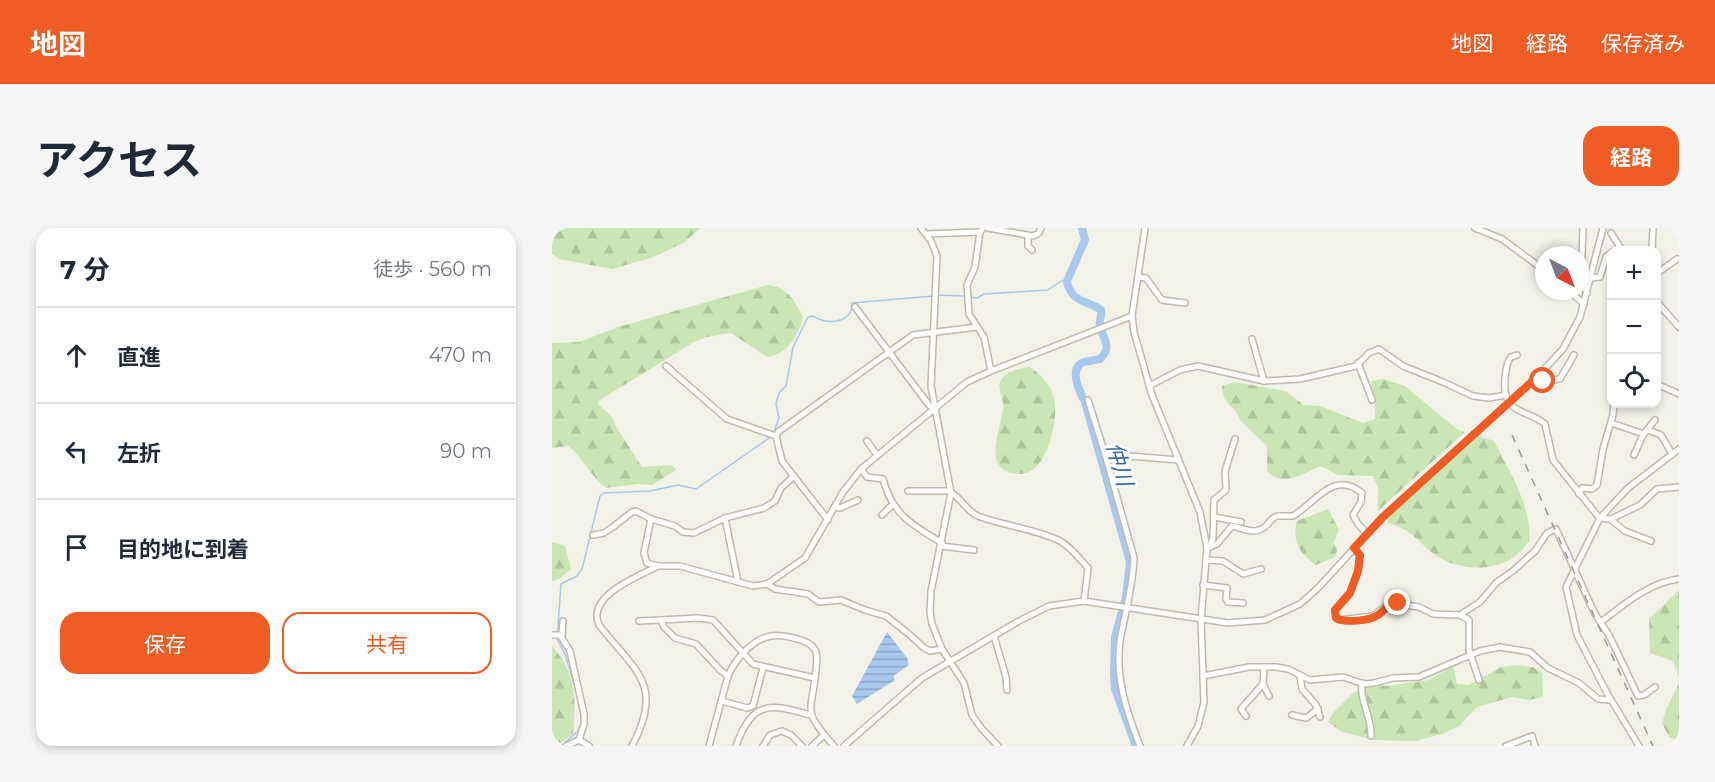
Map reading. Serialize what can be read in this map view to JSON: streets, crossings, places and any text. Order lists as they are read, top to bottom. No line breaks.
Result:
{"water":["仲川"],"north":"bottom right","page":{"header":"地図","nav":["地図","経路","保存済み"],"title":"アクセス","buttons":["経路",["保存","共有"]],"heading":["7 分","徒歩 · 560 m"],"map_buttons":["+","−"],"list":[["直進","470 m"],["左折","90 m"],"目的地に到着"]}}
